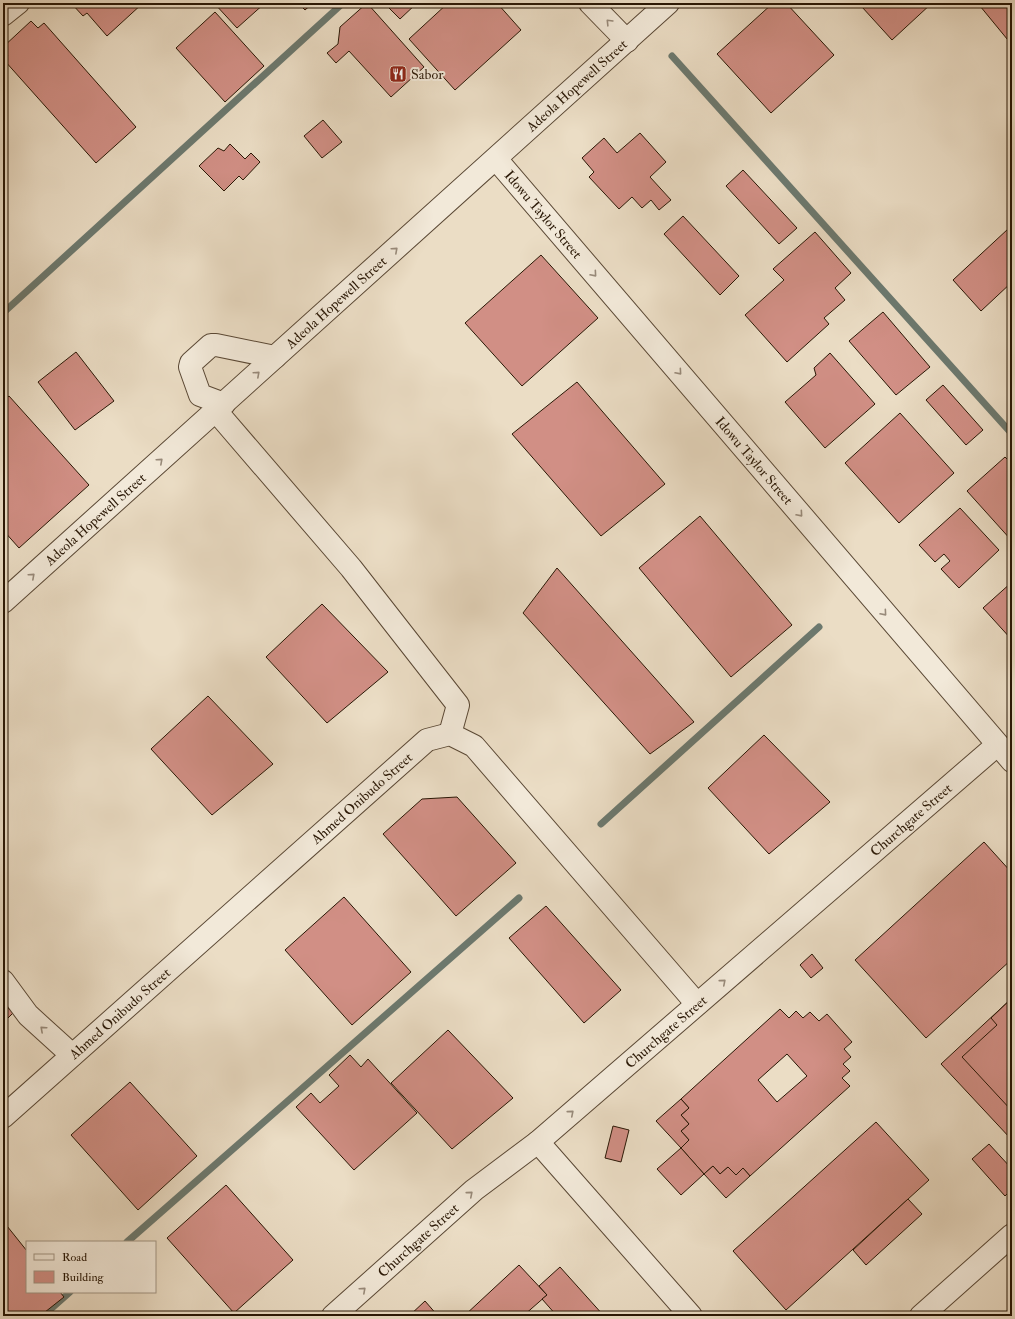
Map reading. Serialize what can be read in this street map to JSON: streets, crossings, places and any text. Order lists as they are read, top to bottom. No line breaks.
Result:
{"streets":{"street":["Adeola Hopewell Street","Idowu Taylor Street","Ahmed Onibudo Street","Churchgate Street"]},"crossings":[["Adeola Hopewell Street","Idowu Taylor Street"],["Idowu Taylor Street","Churchgate Street"]],"one_way":["Adeola Hopewell Street","Idowu Taylor Street","Churchgate Street"],"places":{"restaurant":["Sabor"]},"legend":["Road","Building"]}
